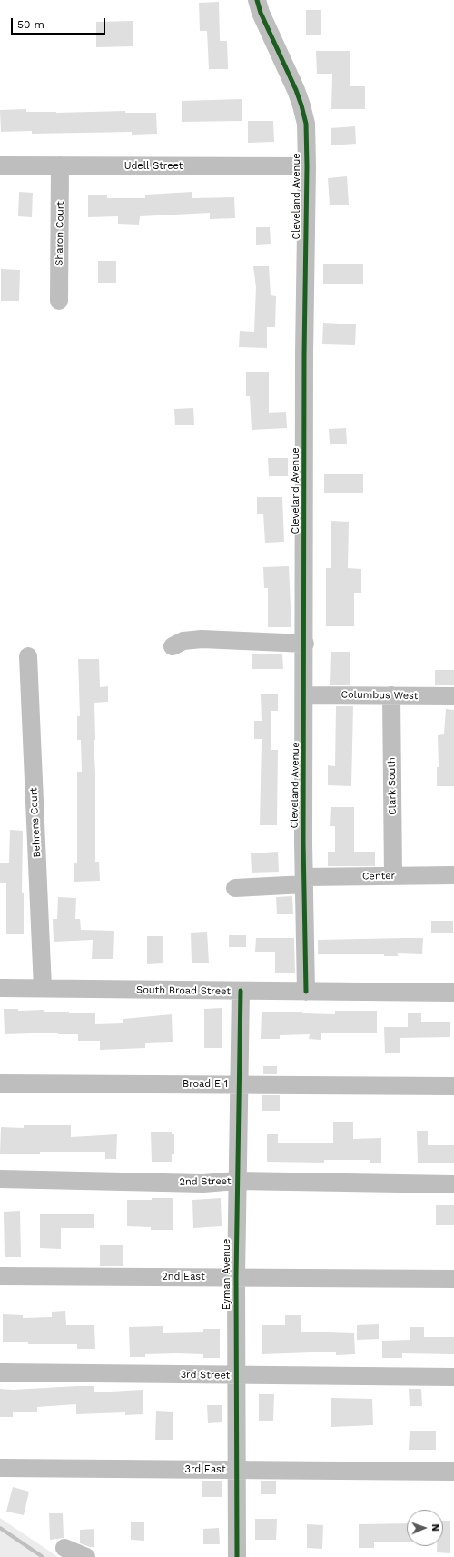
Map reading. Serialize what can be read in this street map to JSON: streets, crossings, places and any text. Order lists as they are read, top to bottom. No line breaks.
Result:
{"streets":{"street":["Udell Street","Cleveland Avenue","Sharon Court","Columbus West","Clark South","Behrens Court","Center","South Broad Street","Broad E 1","2nd Street","Eyman Avenue","2nd East","3rd Street","3rd East"]},"crossings":[["Udell Street","Cleveland Avenue"],["Udell Street","Sharon Court"],["Cleveland Avenue","Columbus West"],["Cleveland Avenue","Center"],["Cleveland Avenue","South Broad Street"],["Columbus West","Clark South"],["Clark South","Center"],["Behrens Court","South Broad Street"],["South Broad Street","Eyman Avenue"],["Broad E 1","Eyman Avenue"],["2nd Street","Eyman Avenue"],["Eyman Avenue","2nd East"],["Eyman Avenue","3rd Street"],["Eyman Avenue","3rd East"]],"scale_bar":"50 m","north":"right"}
